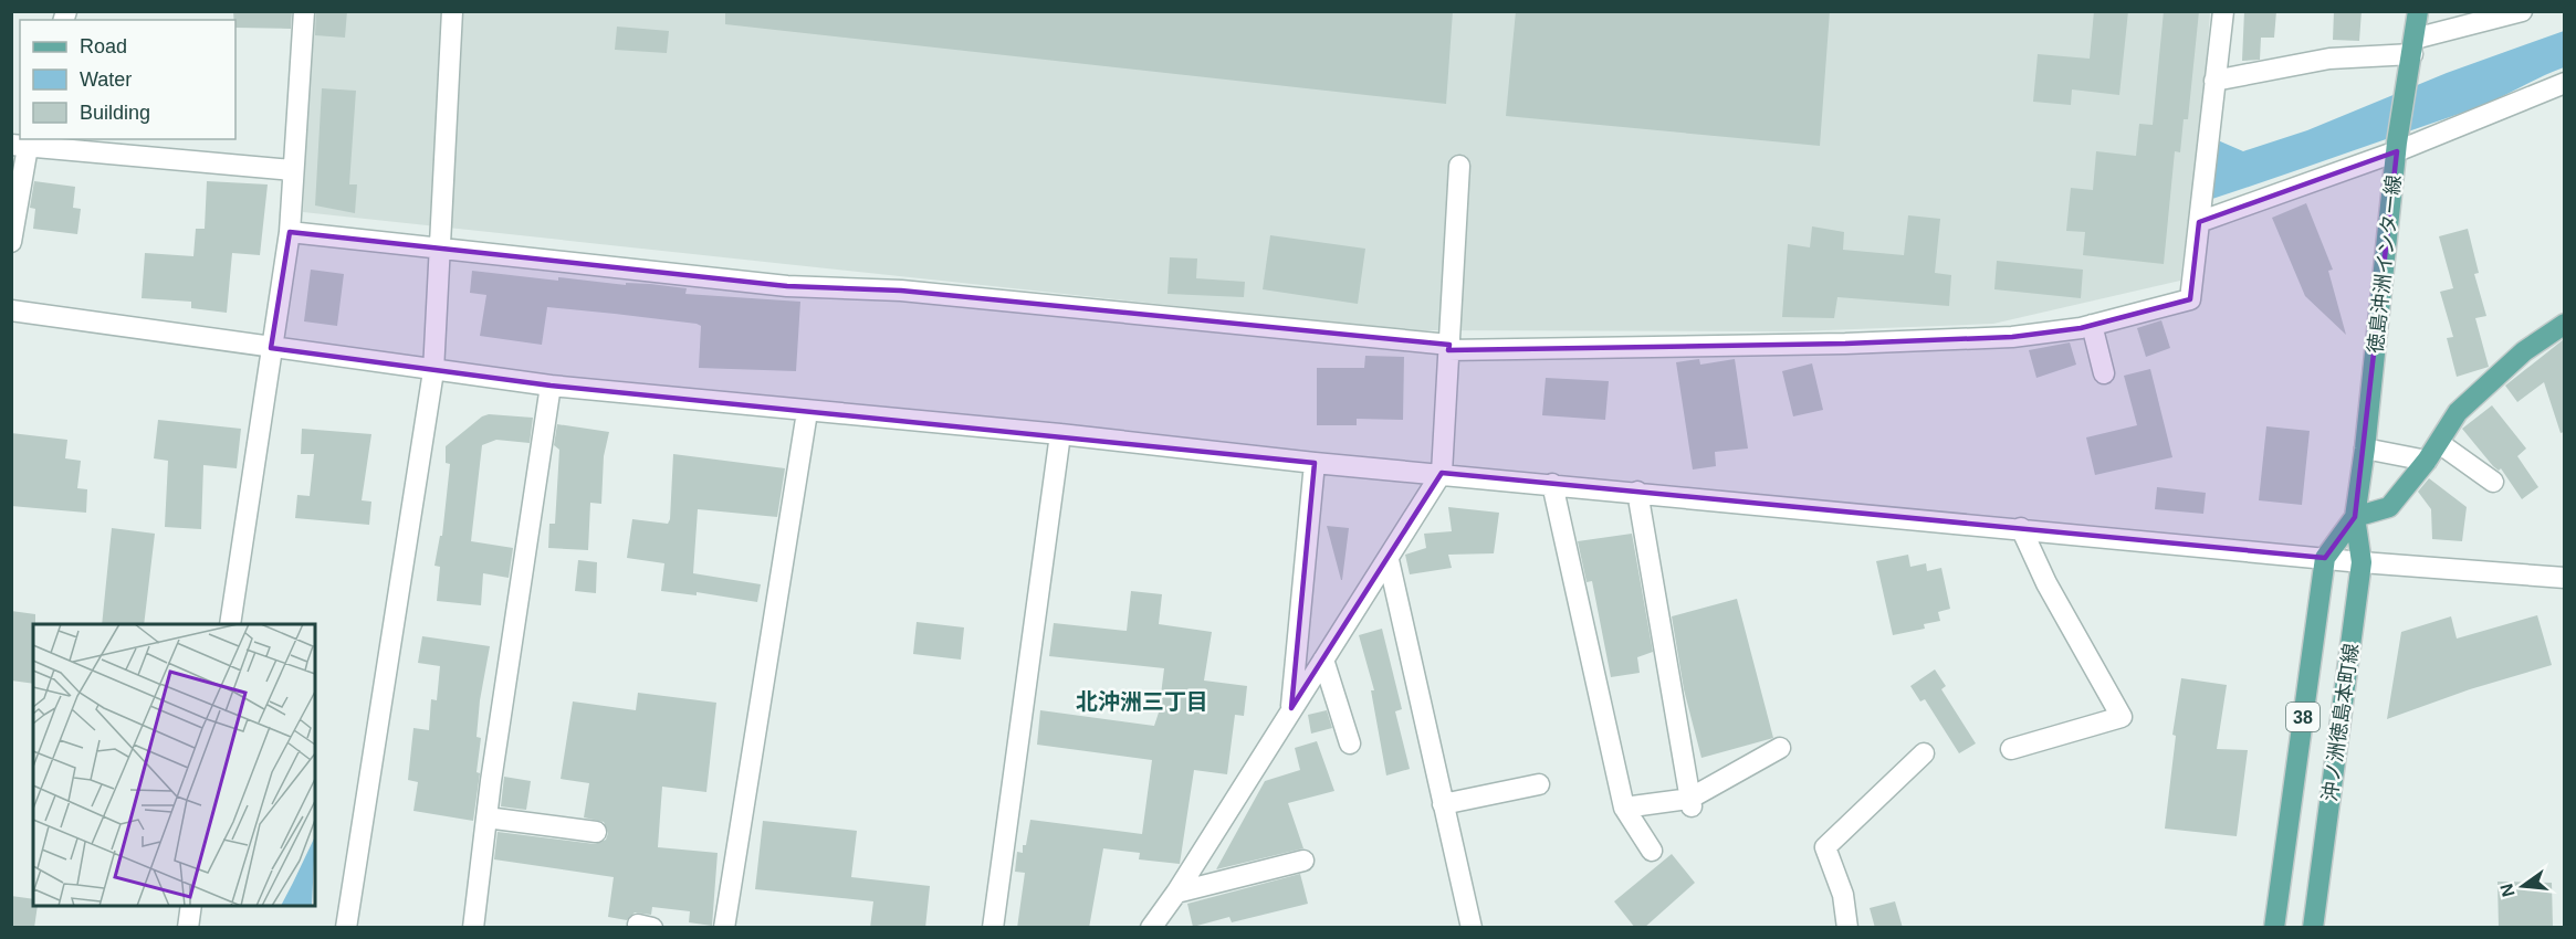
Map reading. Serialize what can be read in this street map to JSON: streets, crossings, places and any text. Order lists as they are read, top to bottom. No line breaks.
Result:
{"streets":{"main road":["徳島沖洲インター線","38","沖ノ洲徳島本町線"]},"crossings":[["徳島沖洲インター線","沖ノ洲徳島本町線"]],"districts":["北沖洲三丁目"],"legend":["Road","Water","Building"],"north":"left"}
